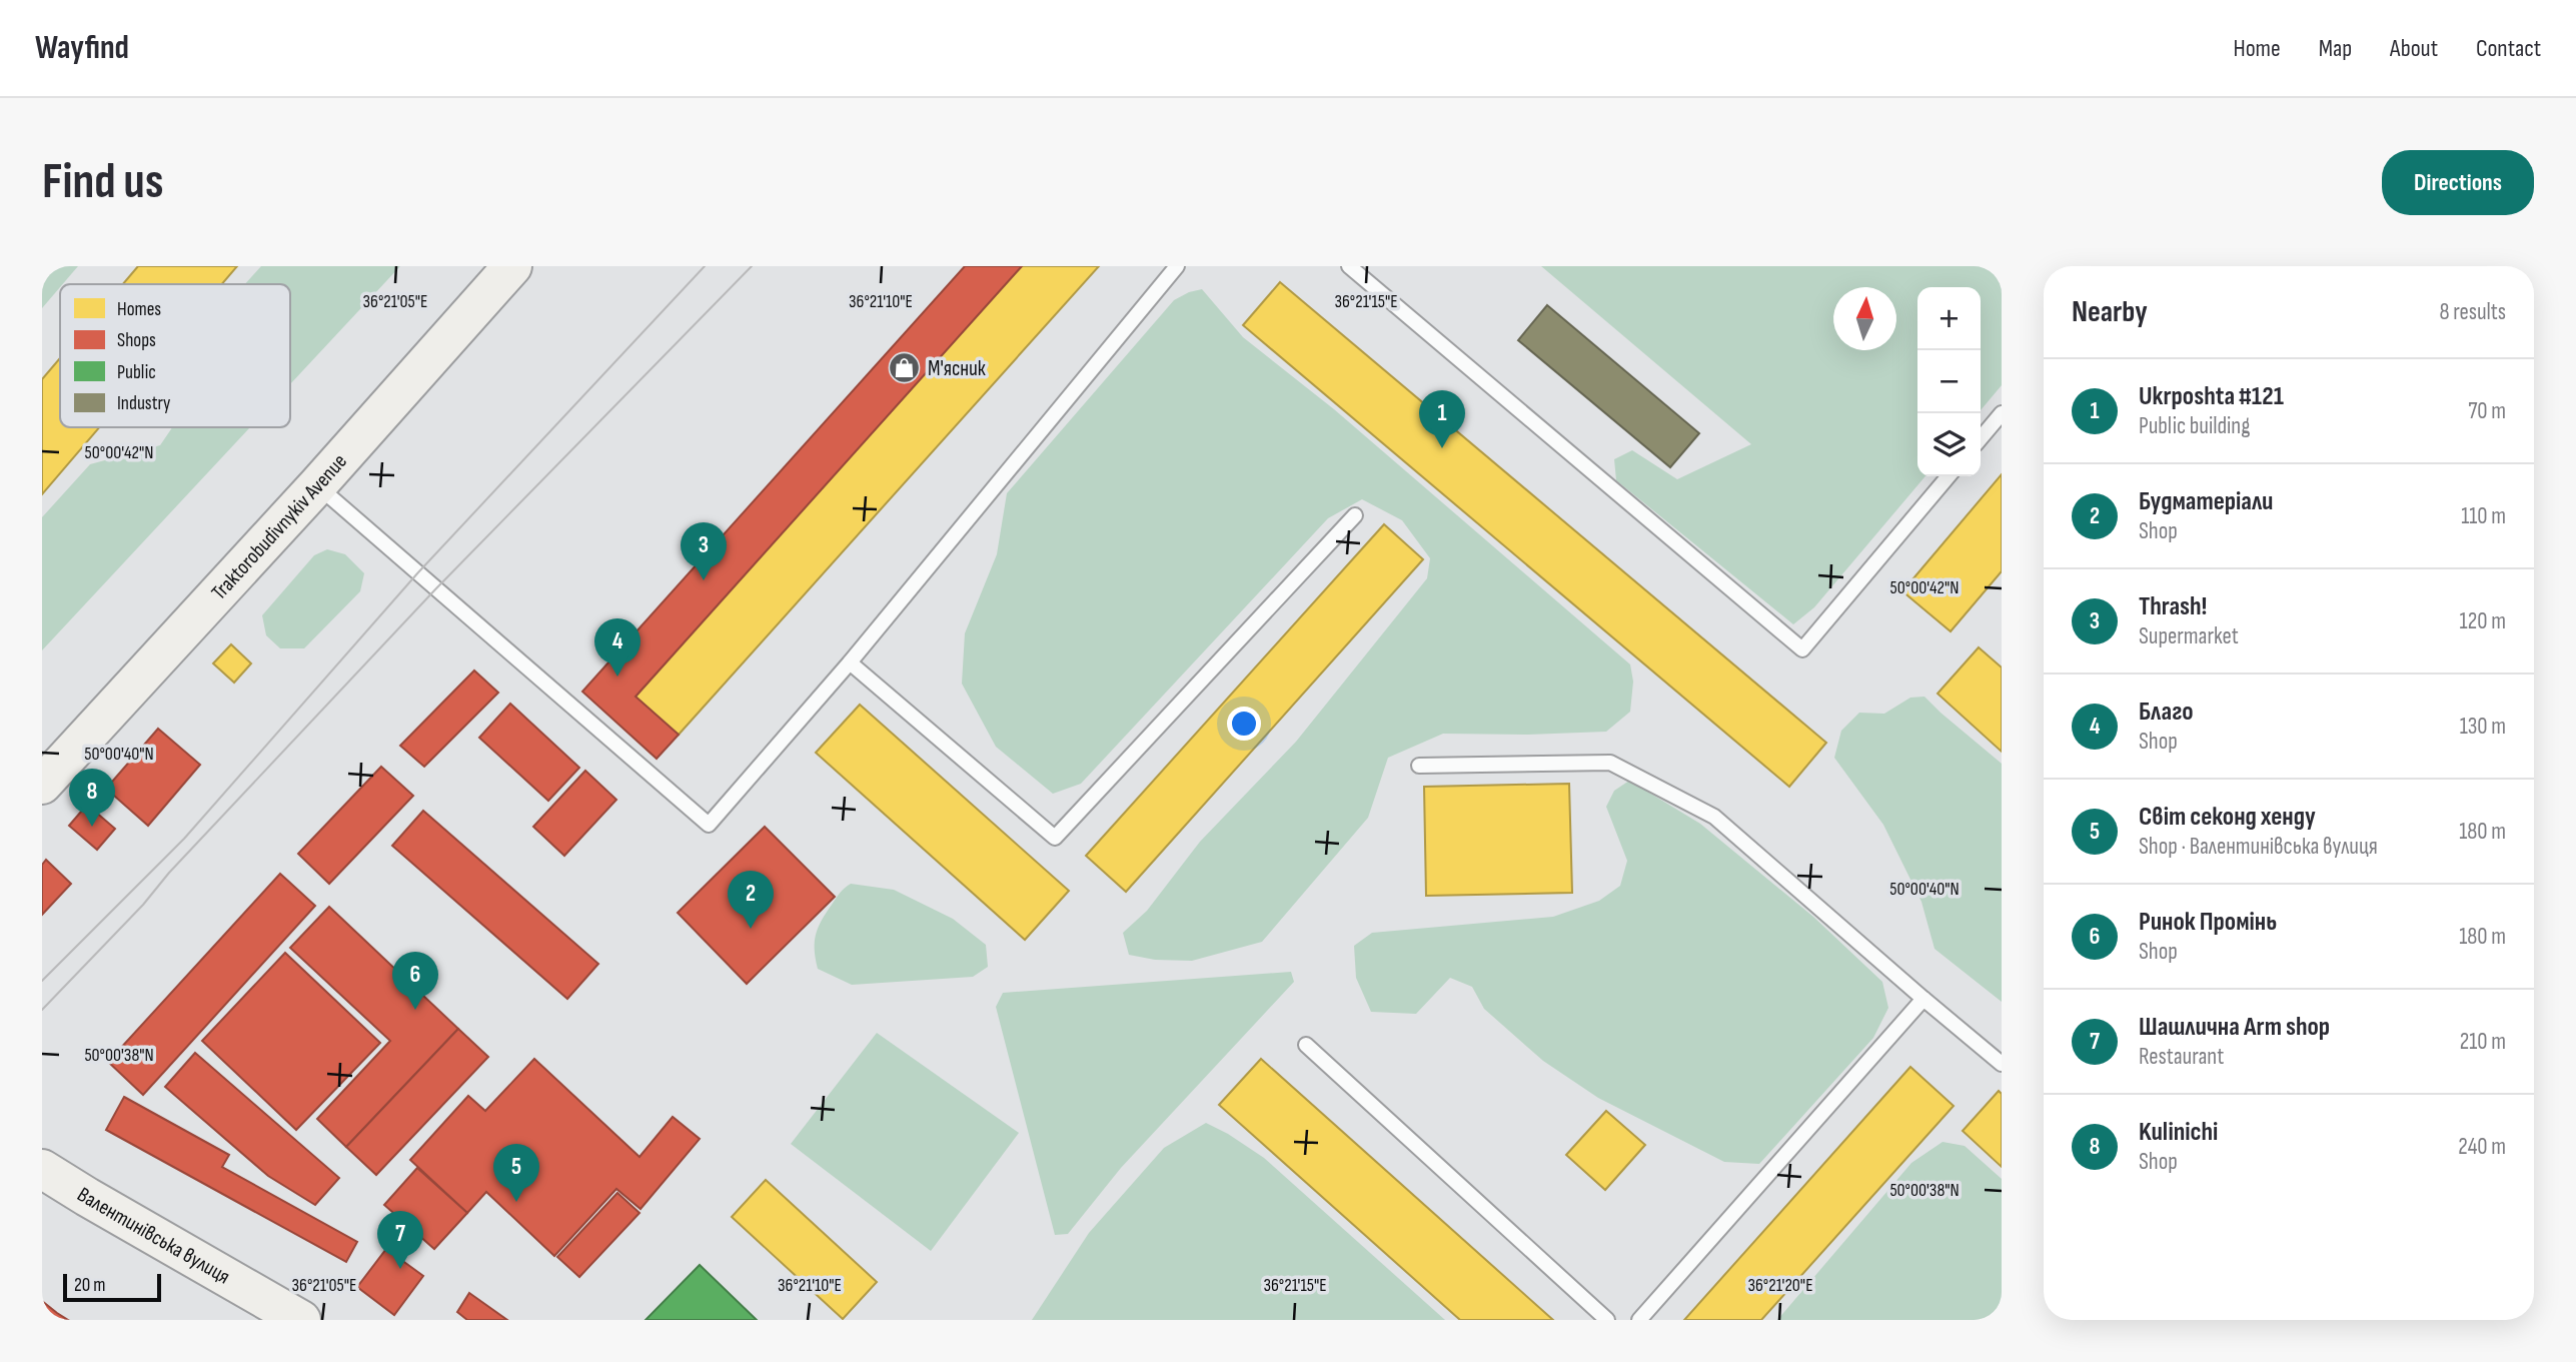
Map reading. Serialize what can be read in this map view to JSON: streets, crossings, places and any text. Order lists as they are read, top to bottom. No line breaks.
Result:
{"streets":{"main road":["Traktorobudivnykiv Avenue","Валентинівська вулиця"]},"places":{"shop":["М'ясник"]},"legend":["Homes","Shops","Public","Industry"],"scale_bar":"20 m","north":"top","page":{"header":"Wayfind","nav":["Home","Map","About","Contact"],"buttons":"Directions","title":"Find us","heading":["Nearby","8 results"],"map_buttons":["+","−"],"list":[{"mark":"1","name":"Ukrposhta #121","note":"Public building","value":"70 m"},{"mark":"2","name":"Будматеріали","note":"Shop","value":"110 m"},{"mark":"3","name":"Thrash!","note":"Supermarket","value":"120 m"},{"mark":"4","name":"Благо","note":"Shop","value":"130 m"},{"mark":"5","name":"Світ секонд хенду","note":"Shop · Валентинівська вулиця","value":"180 m"},{"mark":"6","name":"Ринок Промінь","note":"Shop","value":"180 m"},{"mark":"7","name":"Шашлична Arm shop","note":"Restaurant","value":"210 m"},{"mark":"8","name":"Kulinichi","note":"Shop","value":"240 m"}],"pins":["1","3","4","8","2","6","5","7"],"scale":"20 m"},"coordinates":["36°21'05\"E","36°21'10\"E","36°21'15\"E","50°00'42\"N","50°00'40\"N","50°00'38\"N","36°21'20\"E"]}
